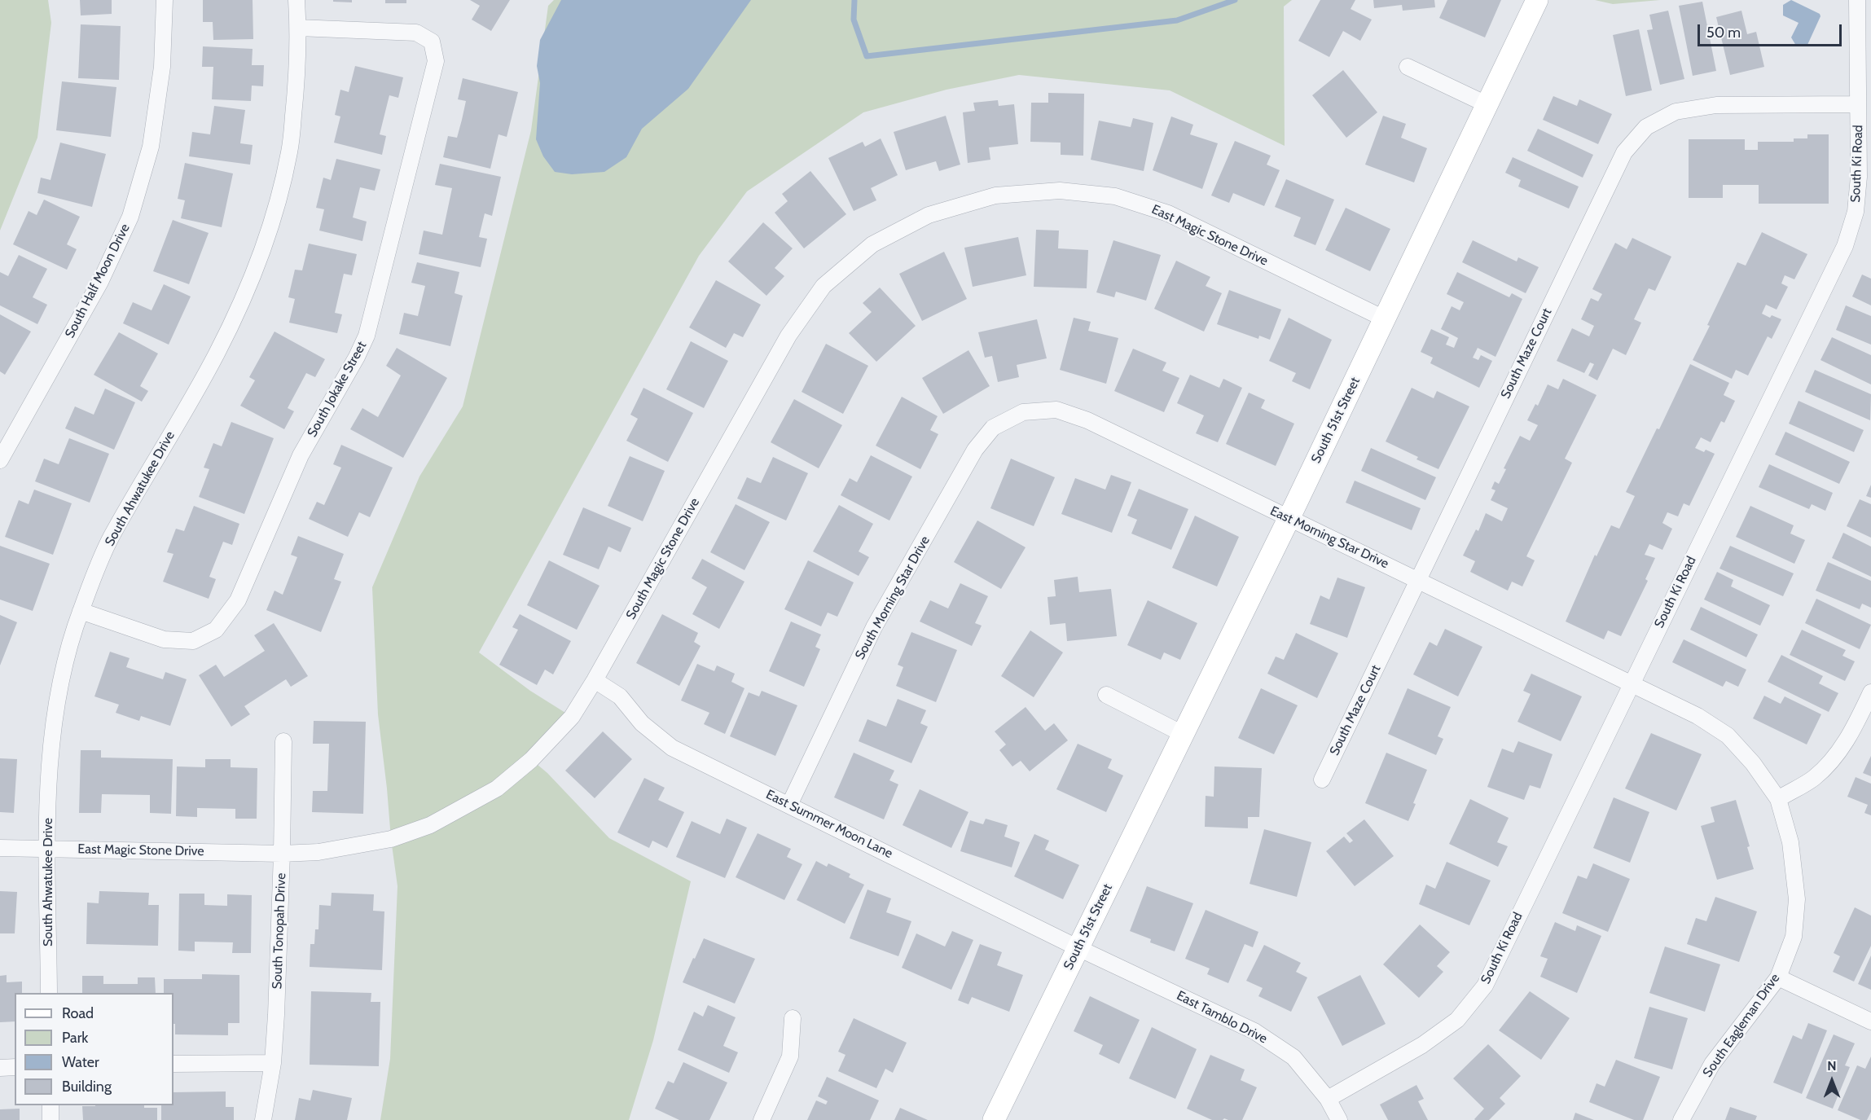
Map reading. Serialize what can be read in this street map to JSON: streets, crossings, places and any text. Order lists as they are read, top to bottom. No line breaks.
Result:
{"streets":{"street":["South Ki Road","East Magic Stone Drive","South Half Moon Drive","South Maze Court","South Jokake Street","South 51st Street","South Ahwatukee Drive","East Morning Star Drive","South Magic Stone Drive","South Morning Star Drive","East Summer Moon Lane","South Tonopah Drive","East Tamblo Drive","South Eagleman Drive"]},"crossings":[["South Ki Road","South Maze Court"],["South Ki Road","East Morning Star Drive"],["South Ki Road","East Tamblo Drive"],["South Ki Road","South Eagleman Drive"],["East Magic Stone Drive","South 51st Street"],["East Magic Stone Drive","South Ahwatukee Drive"],["East Magic Stone Drive","South Magic Stone Drive"],["East Magic Stone Drive","South Tonopah Drive"],["South Maze Court","East Morning Star Drive"],["South Jokake Street","South Ahwatukee Drive"],["South 51st Street","East Morning Star Drive"],["South 51st Street","East Summer Moon Lane"],["South 51st Street","East Tamblo Drive"],["East Morning Star Drive","South Morning Star Drive"],["East Morning Star Drive","South Eagleman Drive"],["South Magic Stone Drive","East Summer Moon Lane"],["South Magic Stone Drive","South Tonopah Drive"],["South Morning Star Drive","East Summer Moon Lane"],["East Summer Moon Lane","East Tamblo Drive"]],"legend":["Road","Park","Water","Building"],"scale_bar":"50 m","north":"top"}
